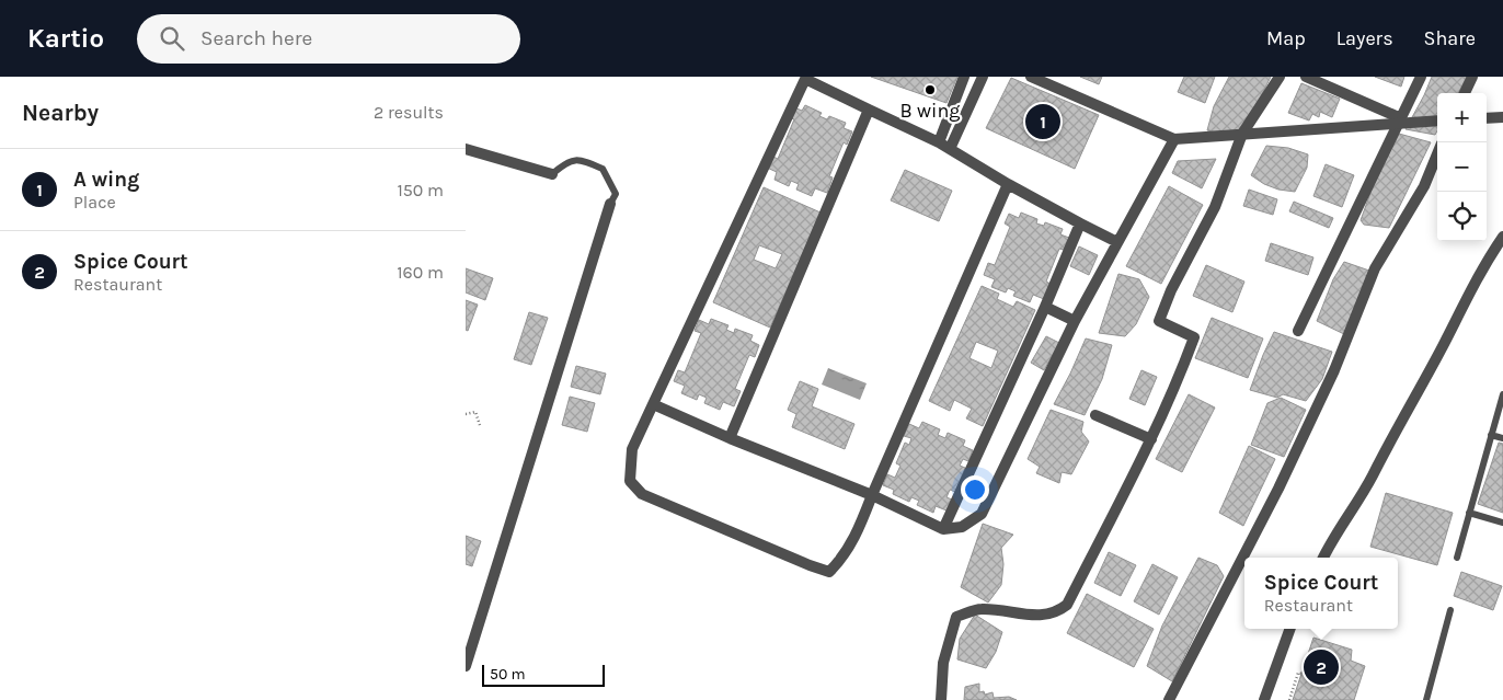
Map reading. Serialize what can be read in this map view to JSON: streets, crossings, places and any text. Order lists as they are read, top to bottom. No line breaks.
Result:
{"places":["B wing"],"scale_bar":"50 m","page":{"header":"Kartio","search":"Search here","nav":["Map","Layers","Share"],"heading":["Nearby","2 results"],"map_buttons":["+","−"],"pins":["1","2"],"list":[{"mark":"1","name":"A wing","note":"Place","value":"150 m"},{"mark":"2","name":"Spice Court","note":"Restaurant","value":"160 m"}],"popup":["Spice Court","Restaurant"],"scale":"50 m"}}
